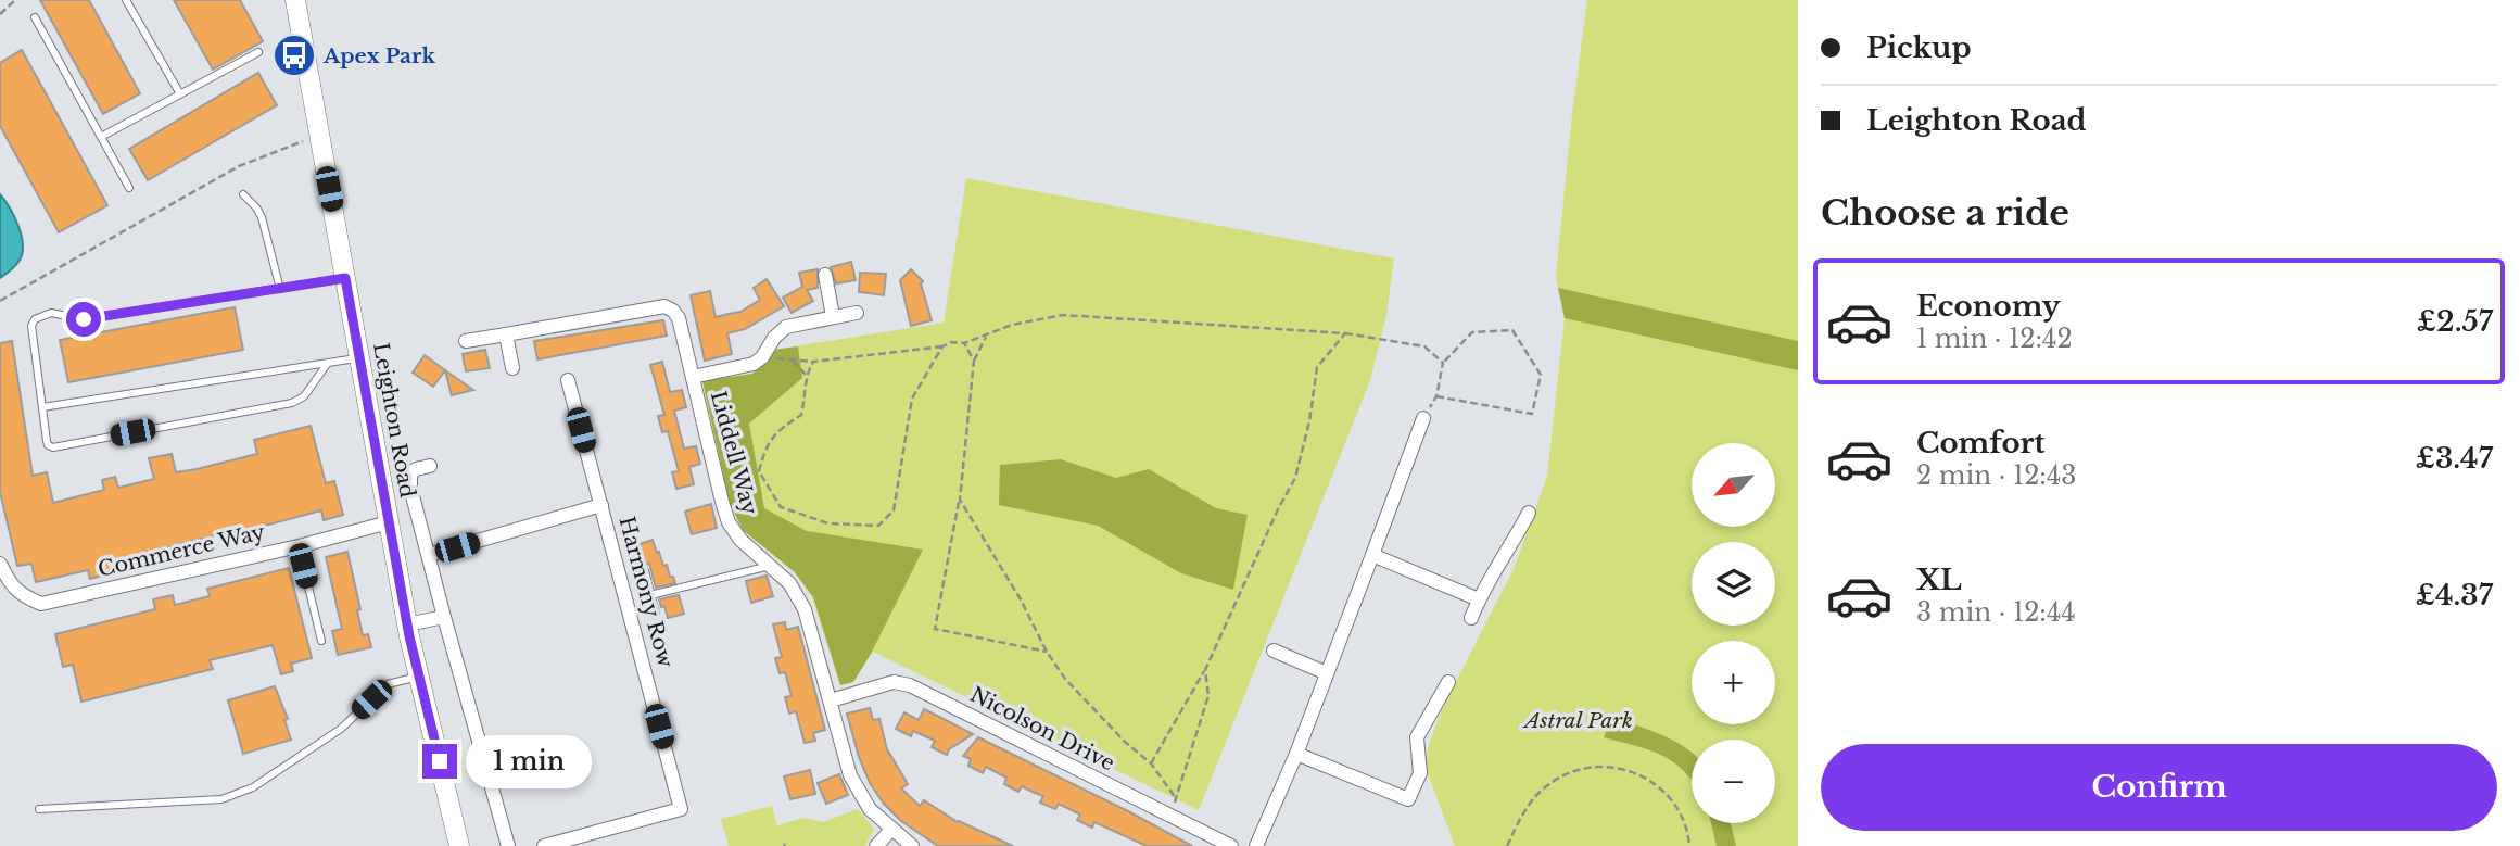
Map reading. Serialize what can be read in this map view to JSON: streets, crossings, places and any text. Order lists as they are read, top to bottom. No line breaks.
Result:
{"streets":{"street":["Leighton Road","Liddell Way","Commerce Way","Harmony Row","Nicolson Drive"]},"crossings":[["Leighton Road","Commerce Way"],["Liddell Way","Nicolson Drive"]],"parks":["Astral Park"],"places":{"bus stop":["Apex Park"]},"north":"bottom left","page":{"banner":["Pickup","Leighton Road"],"heading":"Choose a ride","list":[{"name":"Economy","note":"1 min · 12:42","value":"£2.57"},{"name":"Comfort","note":"2 min · 12:43","value":"£3.47"},{"name":"XL","note":"3 min · 12:44","value":"£4.37"}],"map_buttons":["+","−"],"buttons":"Confirm","bubble":"1 min"}}
